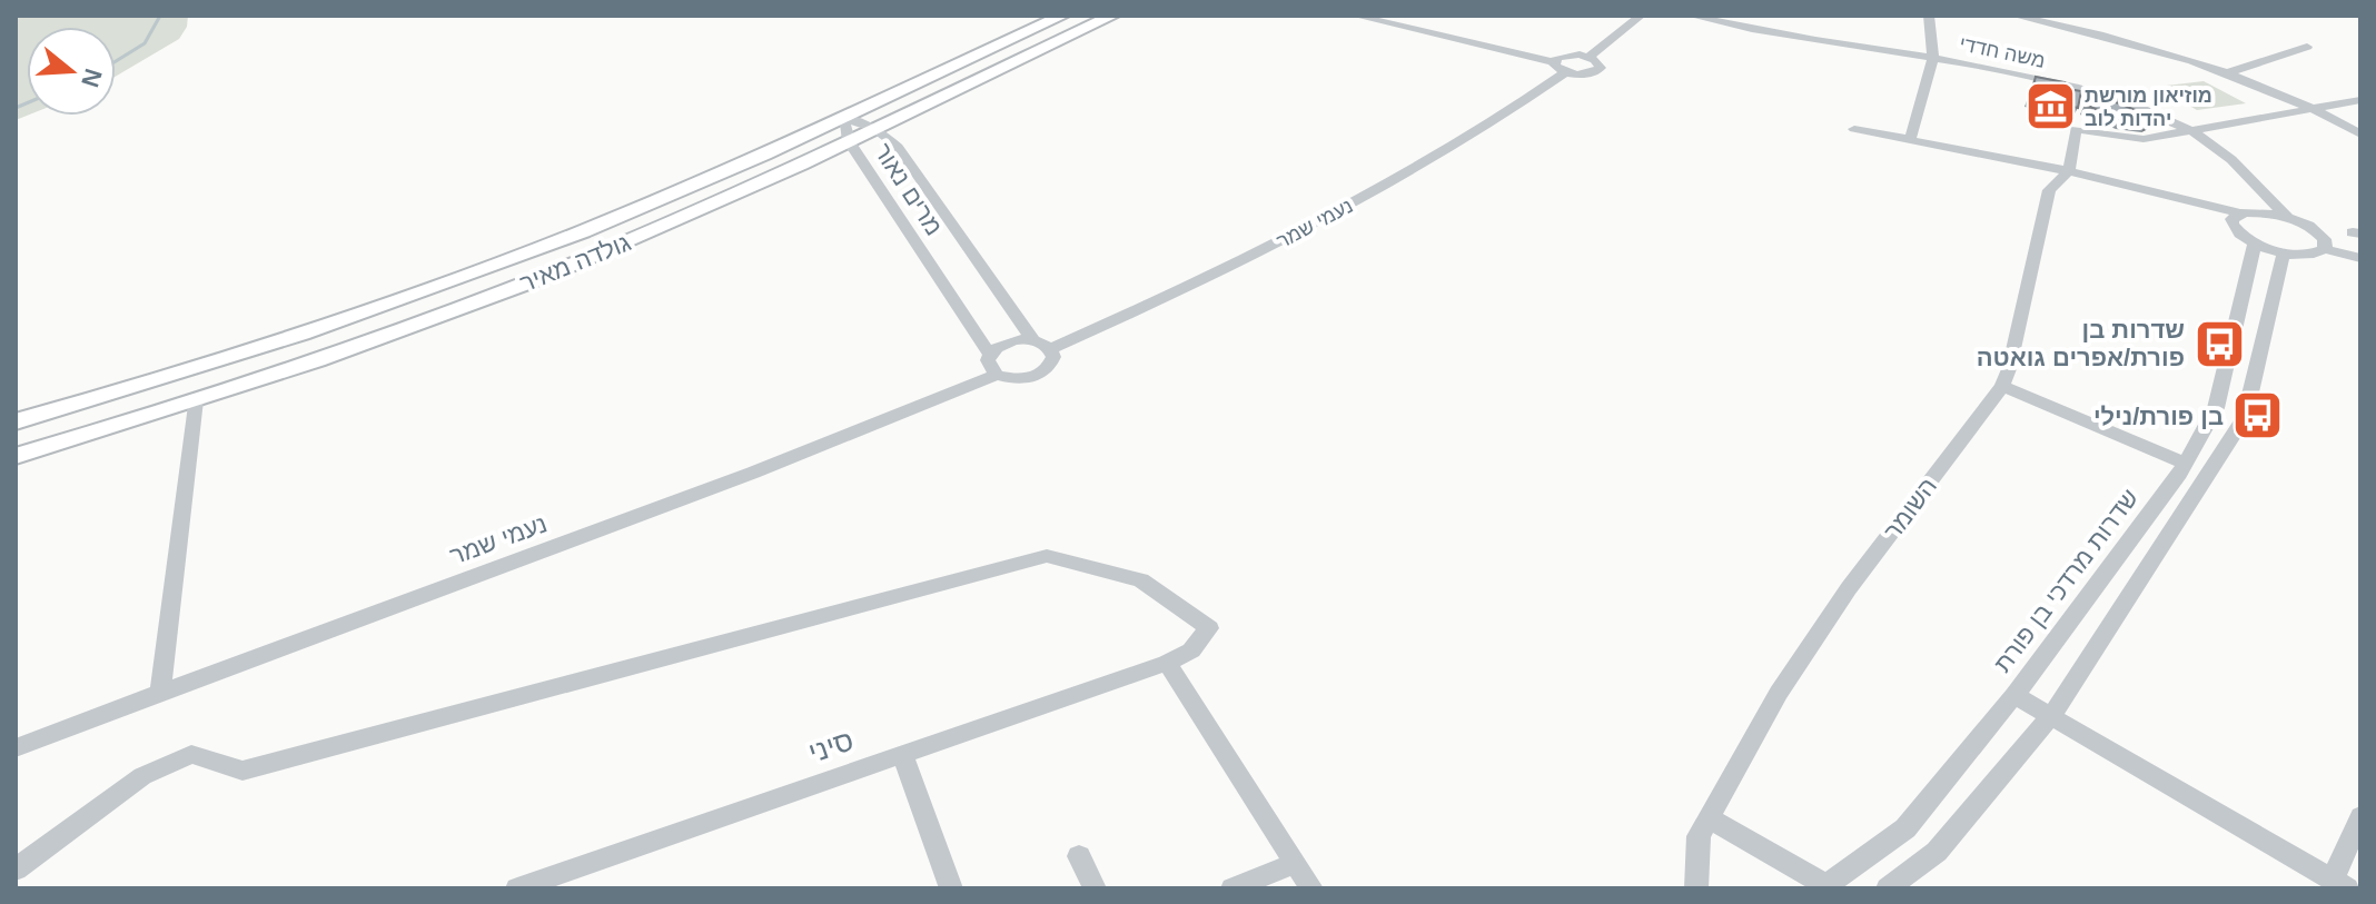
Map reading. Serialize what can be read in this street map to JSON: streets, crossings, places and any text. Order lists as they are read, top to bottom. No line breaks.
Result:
{"streets":{"main road":["גולדה מאיר"],"street":["משה חדדי","מרים נאור","נעמי שמר","השומר","שדרות מרדכי בן פורת","סיני"]},"crossings":[["משה חדדי","השומר"],["מרים נאור","נעמי שמר"],["מרים נאור","גולדה מאיר"]],"places":{"museum":["מוזיאון מורשת יהדות לוב"],"bus stop":["שדרות בן פורת/אפרים גואטה","בן פורת/נילי"]},"north":"right"}
